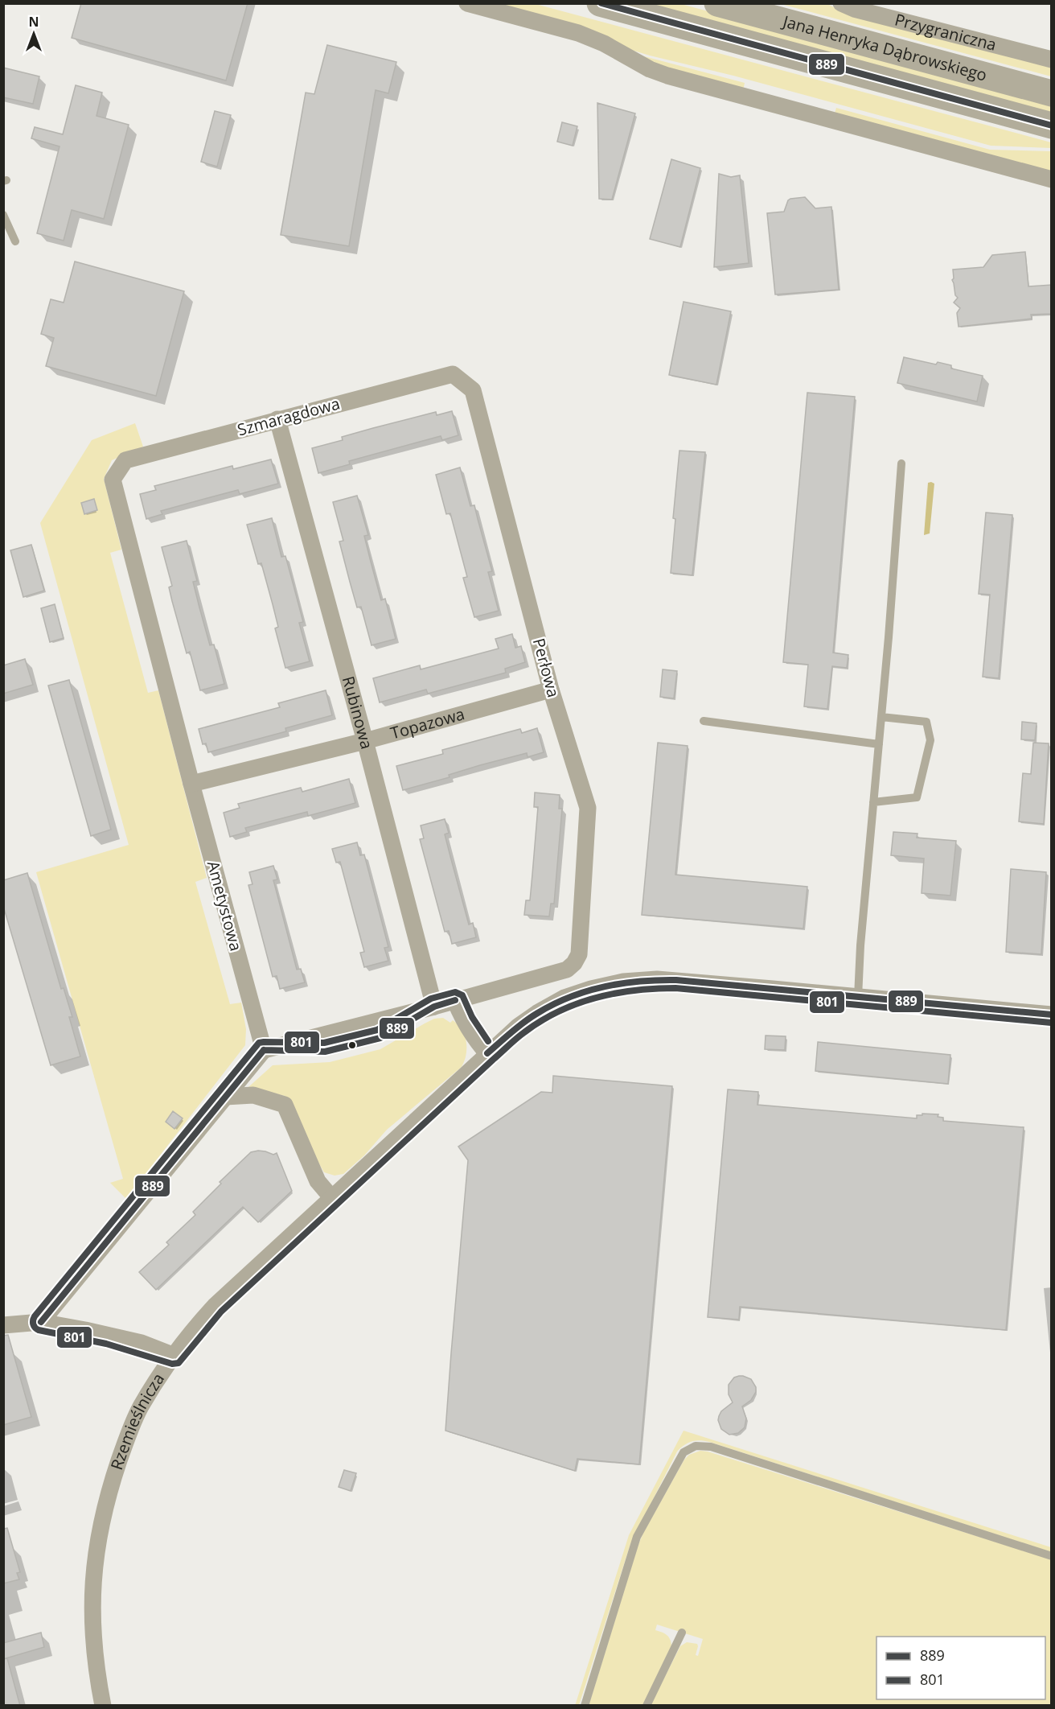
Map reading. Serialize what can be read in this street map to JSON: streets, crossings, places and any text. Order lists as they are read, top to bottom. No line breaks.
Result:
{"streets":{"main road":["Jana Henryka Dąbrowskiego"],"street":["Przygraniczna","Szmaragdowa","Perłowa","Rubinowa","Topazowa","Ametystowa","Rzemieślnicza"]},"crossings":[["Szmaragdowa","Perłowa"],["Szmaragdowa","Rubinowa"],["Szmaragdowa","Ametystowa"],["Perłowa","Topazowa"],["Rubinowa","Topazowa"],["Topazowa","Ametystowa"]],"lines":["transit line 889","transit line 801"],"legend":["889","801"],"north":"top"}
